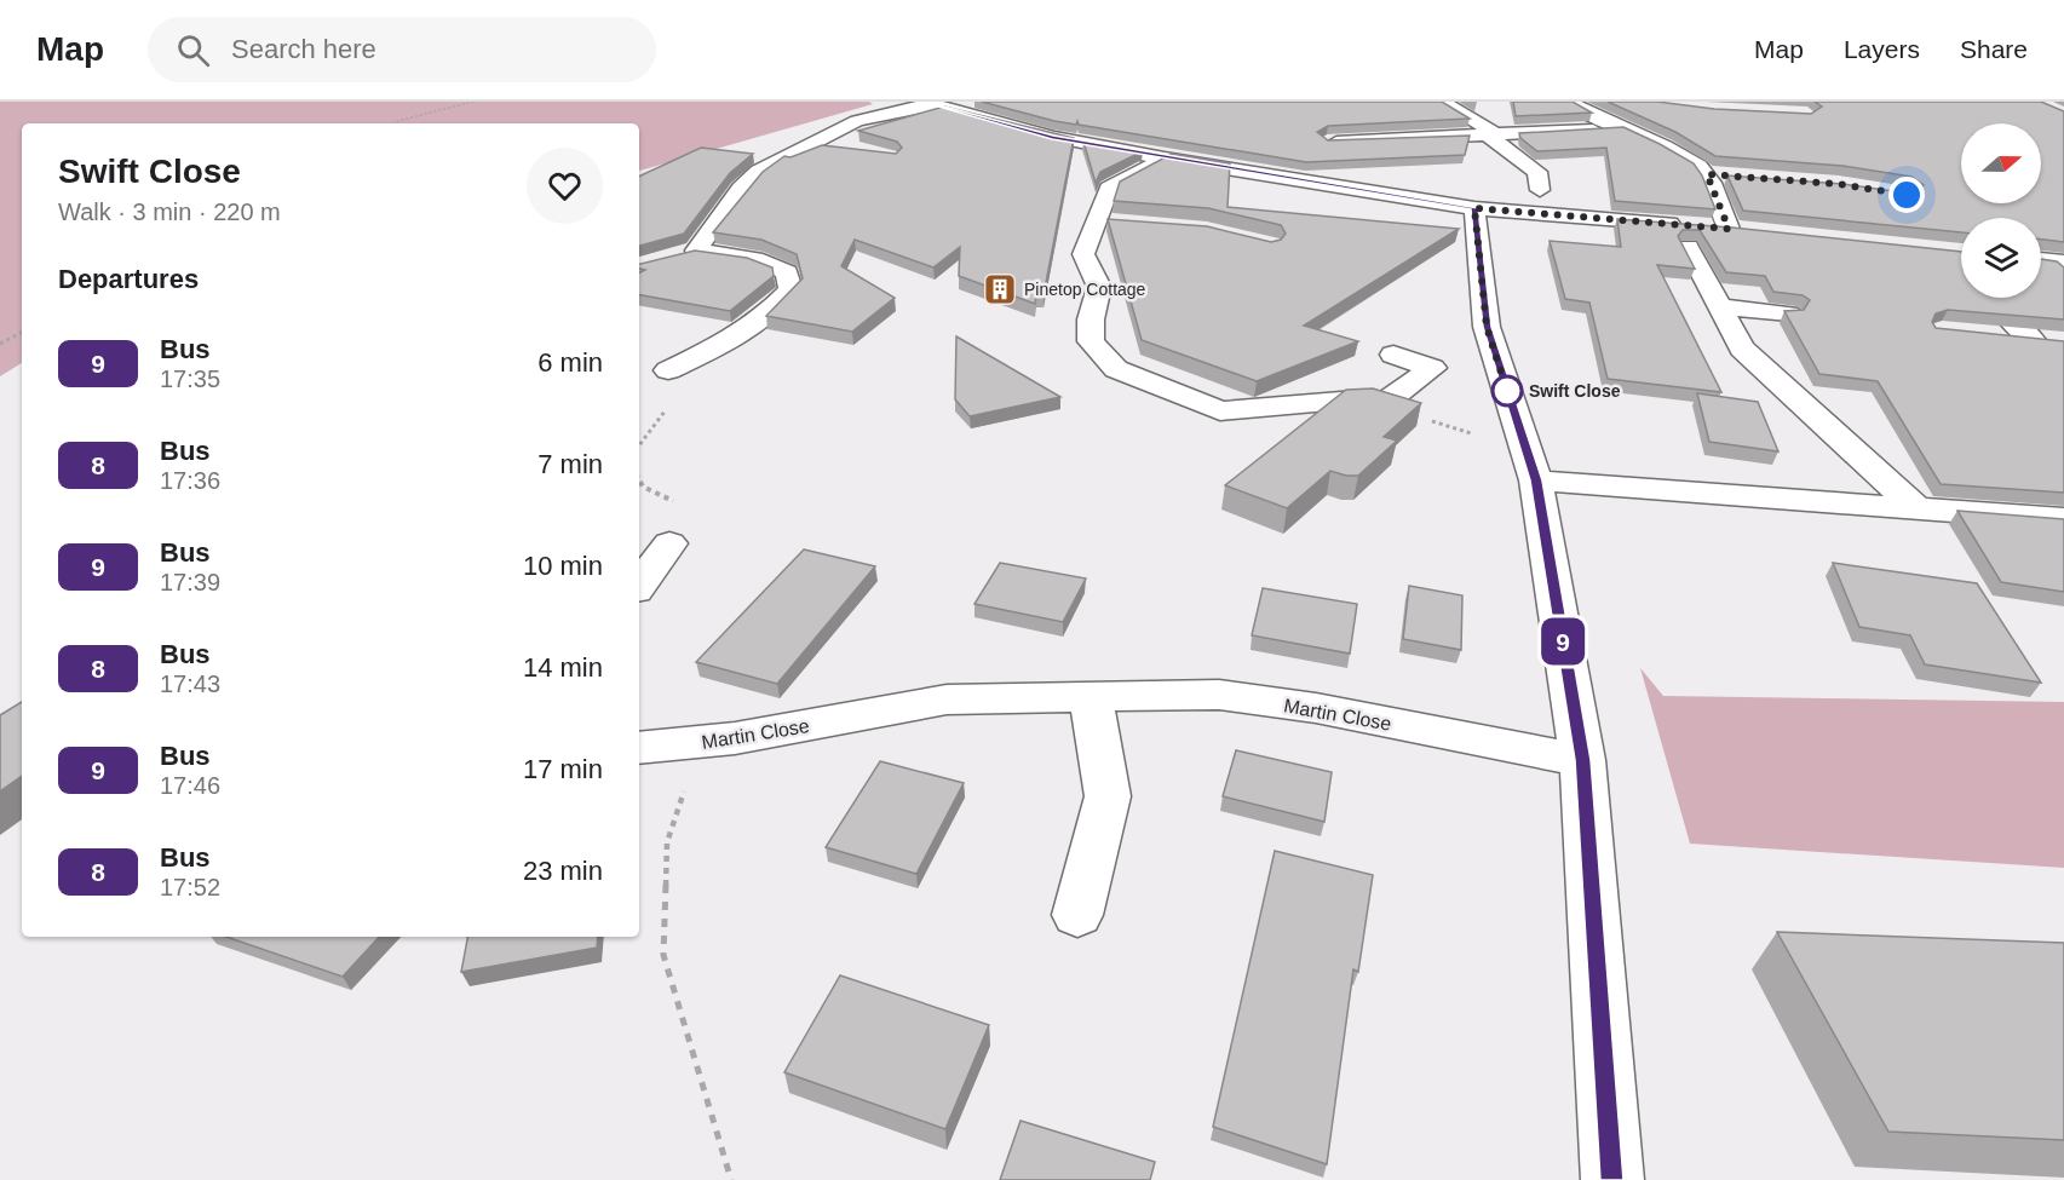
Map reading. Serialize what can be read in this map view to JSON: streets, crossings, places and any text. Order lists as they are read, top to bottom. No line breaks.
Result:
{"streets":{"street":["Martin Close"]},"places":{"building":["Pinetop Cottage"],"other":["Swift Close"]},"lines":["bus line 9"],"north":"right","page":{"header":"Map","search":"Search here","nav":["Map","Layers","Share"],"on_map":"9","heading":[["Swift Close","Walk · 3 min · 220 m"],"Departures"],"list":[{"mark":"9","name":"Bus","note":"17:35","value":"6 min"},{"mark":"8","name":"Bus","note":"17:36","value":"7 min"},{"mark":"9","name":"Bus","note":"17:39","value":"10 min"},{"mark":"8","name":"Bus","note":"17:43","value":"14 min"},{"mark":"9","name":"Bus","note":"17:46","value":"17 min"},{"mark":"8","name":"Bus","note":"17:52","value":"23 min"}]}}
